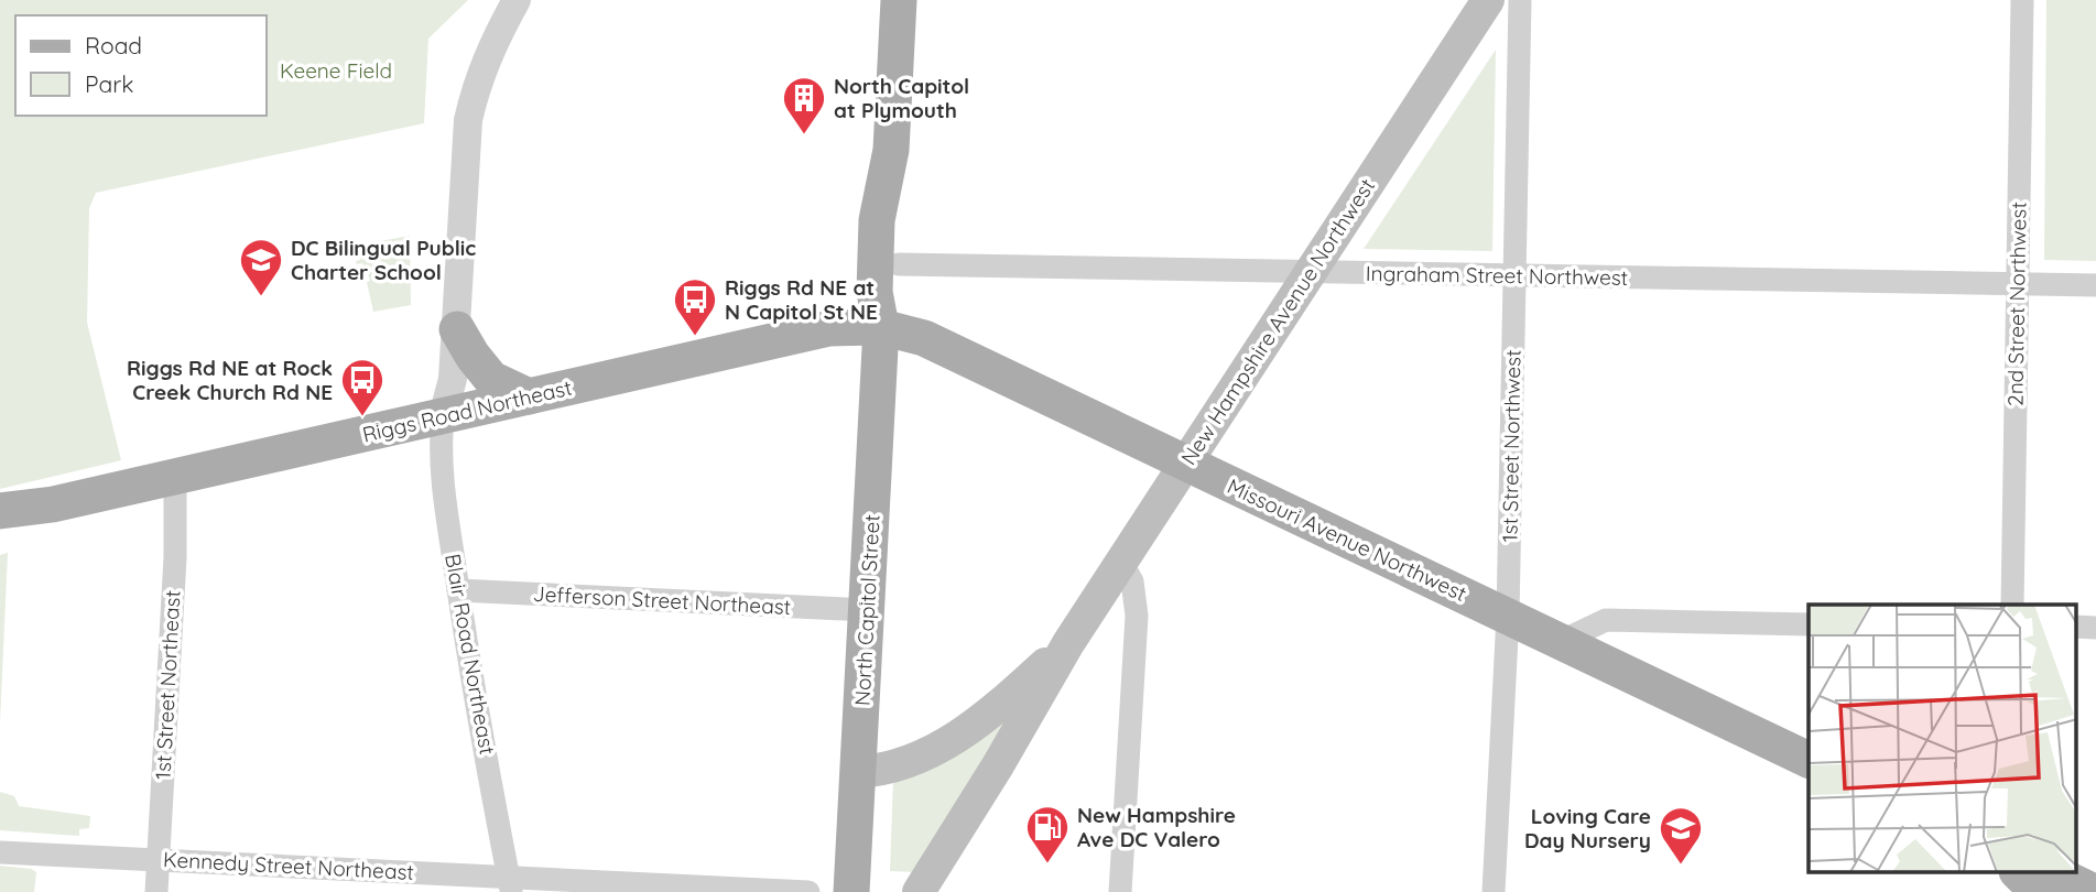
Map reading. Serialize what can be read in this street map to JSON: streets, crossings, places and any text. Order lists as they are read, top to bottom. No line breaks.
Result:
{"streets":{"main road":["New Hampshire Avenue Northwest","Riggs Road Northeast","Missouri Avenue Northwest","North Capitol Street"],"street":["Ingraham Street Northwest","2nd Street Northwest","1st Street Northwest","Jefferson Street Northeast","Blair Road Northeast","1st Street Northeast","Kennedy Street Northeast"]},"crossings":[["Ingraham Street Northwest","2nd Street Northwest"],["Ingraham Street Northwest","New Hampshire Avenue Northwest"],["Ingraham Street Northwest","1st Street Northwest"],["New Hampshire Avenue Northwest","Missouri Avenue Northwest"],["New Hampshire Avenue Northwest","North Capitol Street"],["Riggs Road Northeast","Missouri Avenue Northwest"],["Riggs Road Northeast","North Capitol Street"],["Riggs Road Northeast","Blair Road Northeast"],["Riggs Road Northeast","1st Street Northeast"],["1st Street Northwest","Missouri Avenue Northwest"],["Missouri Avenue Northwest","North Capitol Street"],["Jefferson Street Northeast","North Capitol Street"],["Jefferson Street Northeast","Blair Road Northeast"],["Blair Road Northeast","Kennedy Street Northeast"],["1st Street Northeast","Kennedy Street Northeast"]],"parks":["Keene Field"],"places":{"building":["North Capitol at Plymouth"],"school or university":["DC Bilingual Public Charter School","Loving Care Day Nursery"],"bus stop":["Riggs Rd NE at N Capitol St NE","Riggs Rd NE at Rock Creek Church Rd NE"],"fuel station":["New Hampshire Ave DC Valero"]},"legend":["Road","Park"]}
